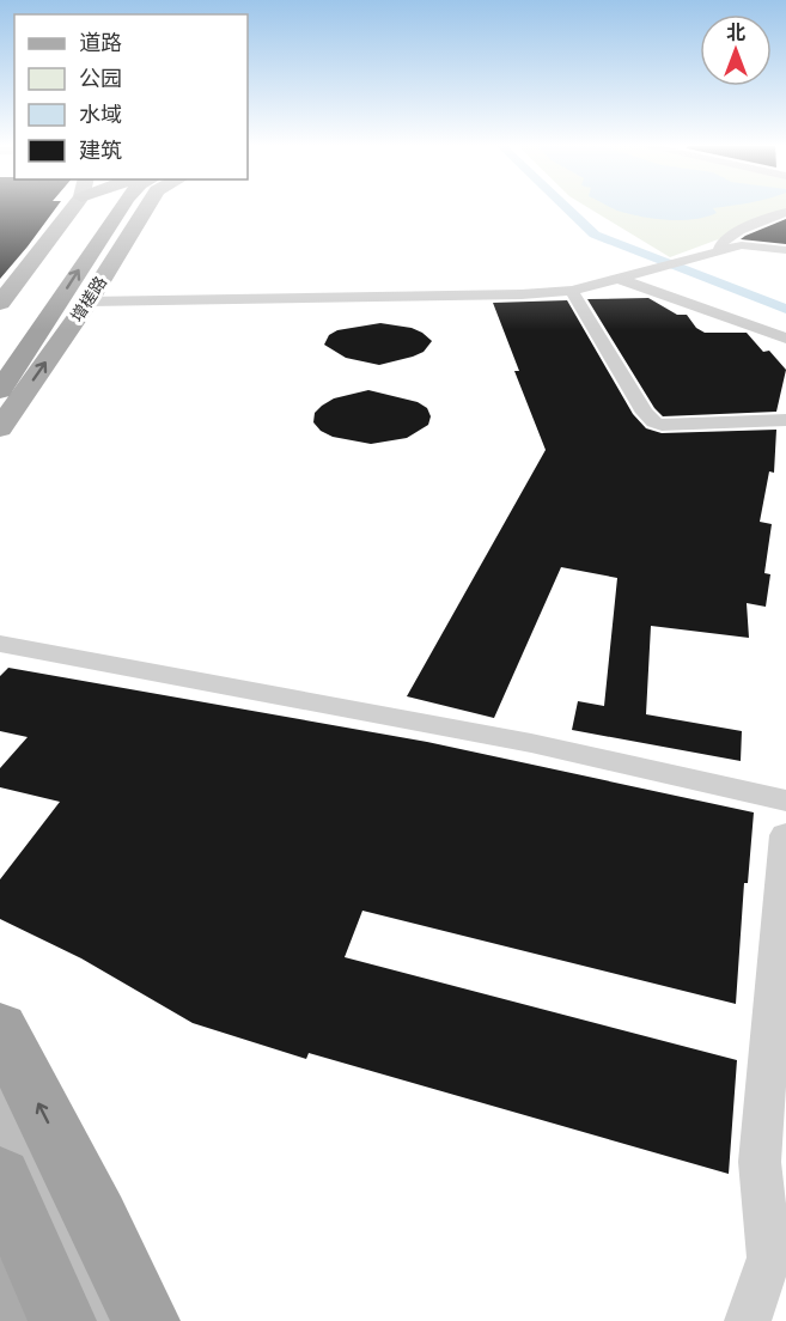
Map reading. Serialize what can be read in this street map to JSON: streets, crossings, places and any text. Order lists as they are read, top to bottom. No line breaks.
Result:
{"streets":{"highway":["增槎路"]},"one_way":["增槎路"],"legend":["道路","公园","水域","建筑"],"north":"top"}
